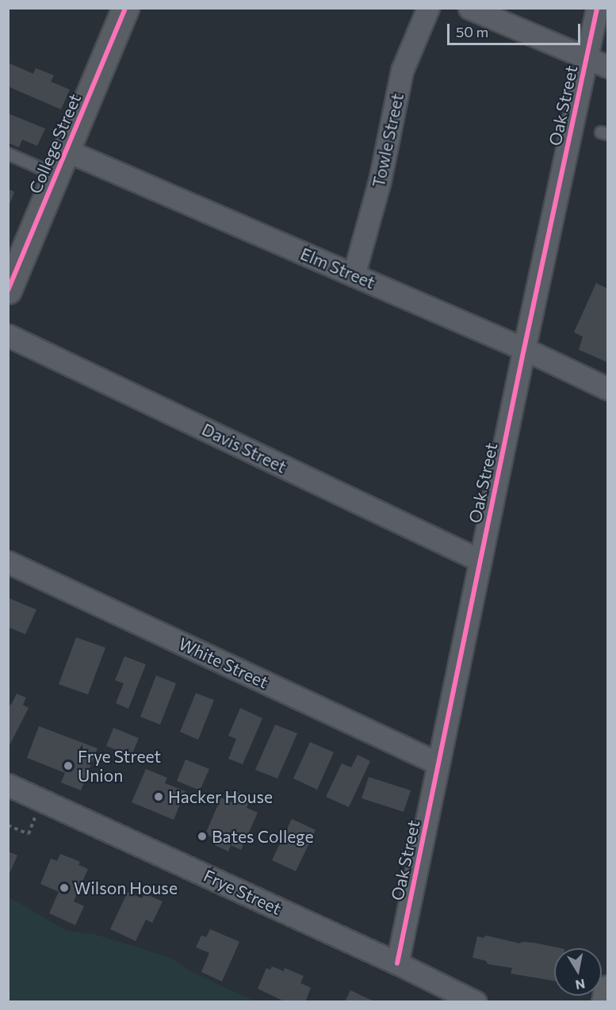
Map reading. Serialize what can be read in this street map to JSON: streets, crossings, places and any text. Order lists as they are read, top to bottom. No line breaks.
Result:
{"streets":{"main road":["College Street"],"street":["Oak Street","Towle Street","Elm Street","Davis Street","White Street","Frye Street"]},"crossings":[["Oak Street","Elm Street"],["Oak Street","Davis Street"],["Oak Street","White Street"],["Oak Street","Frye Street"],["Towle Street","Elm Street"],["College Street","Elm Street"]],"places":["Frye Street Union","Hacker House","Bates College","Wilson House"],"scale_bar":"50 m","north":"bottom"}
